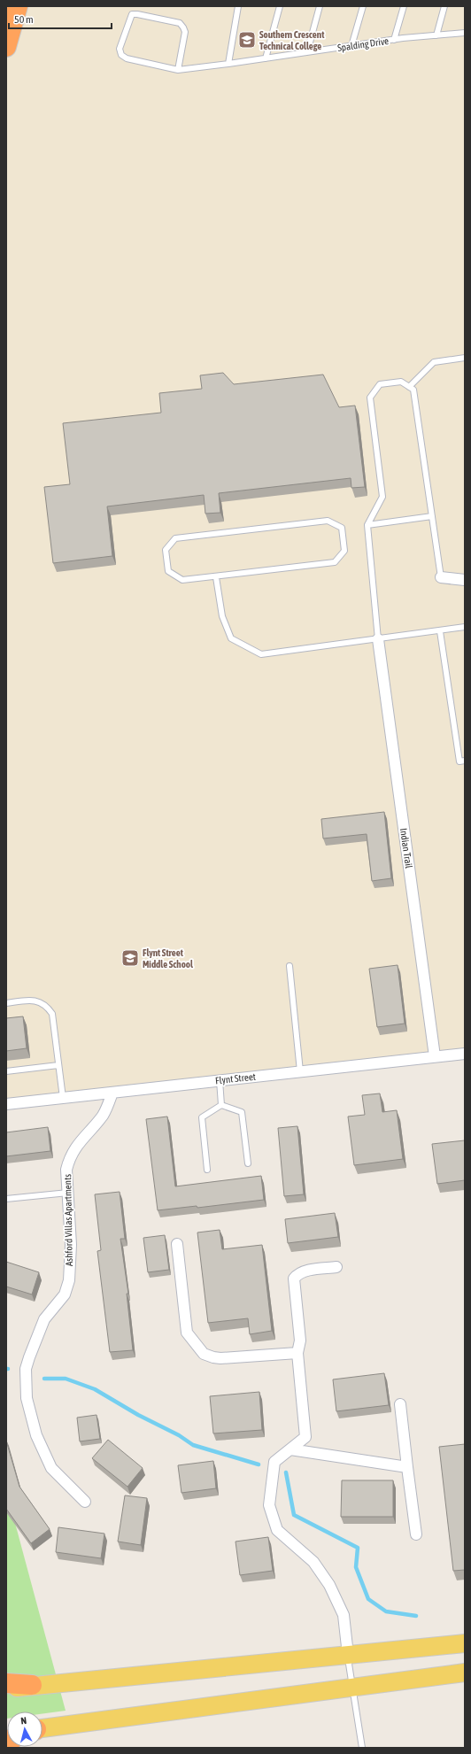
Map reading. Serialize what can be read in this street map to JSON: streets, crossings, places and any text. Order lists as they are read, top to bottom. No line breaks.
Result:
{"streets":{"street":["Indian Trail","Flynt Street","Ashford Villas Apartments"],"lane":["Spalding Drive"]},"crossings":[["Indian Trail","Flynt Street"],["Flynt Street","Ashford Villas Apartments"]],"places":{"school or university":["Southern Crescent Technical College","Flynt Street Middle School"]},"scale_bar":"50 m","north":"top"}
